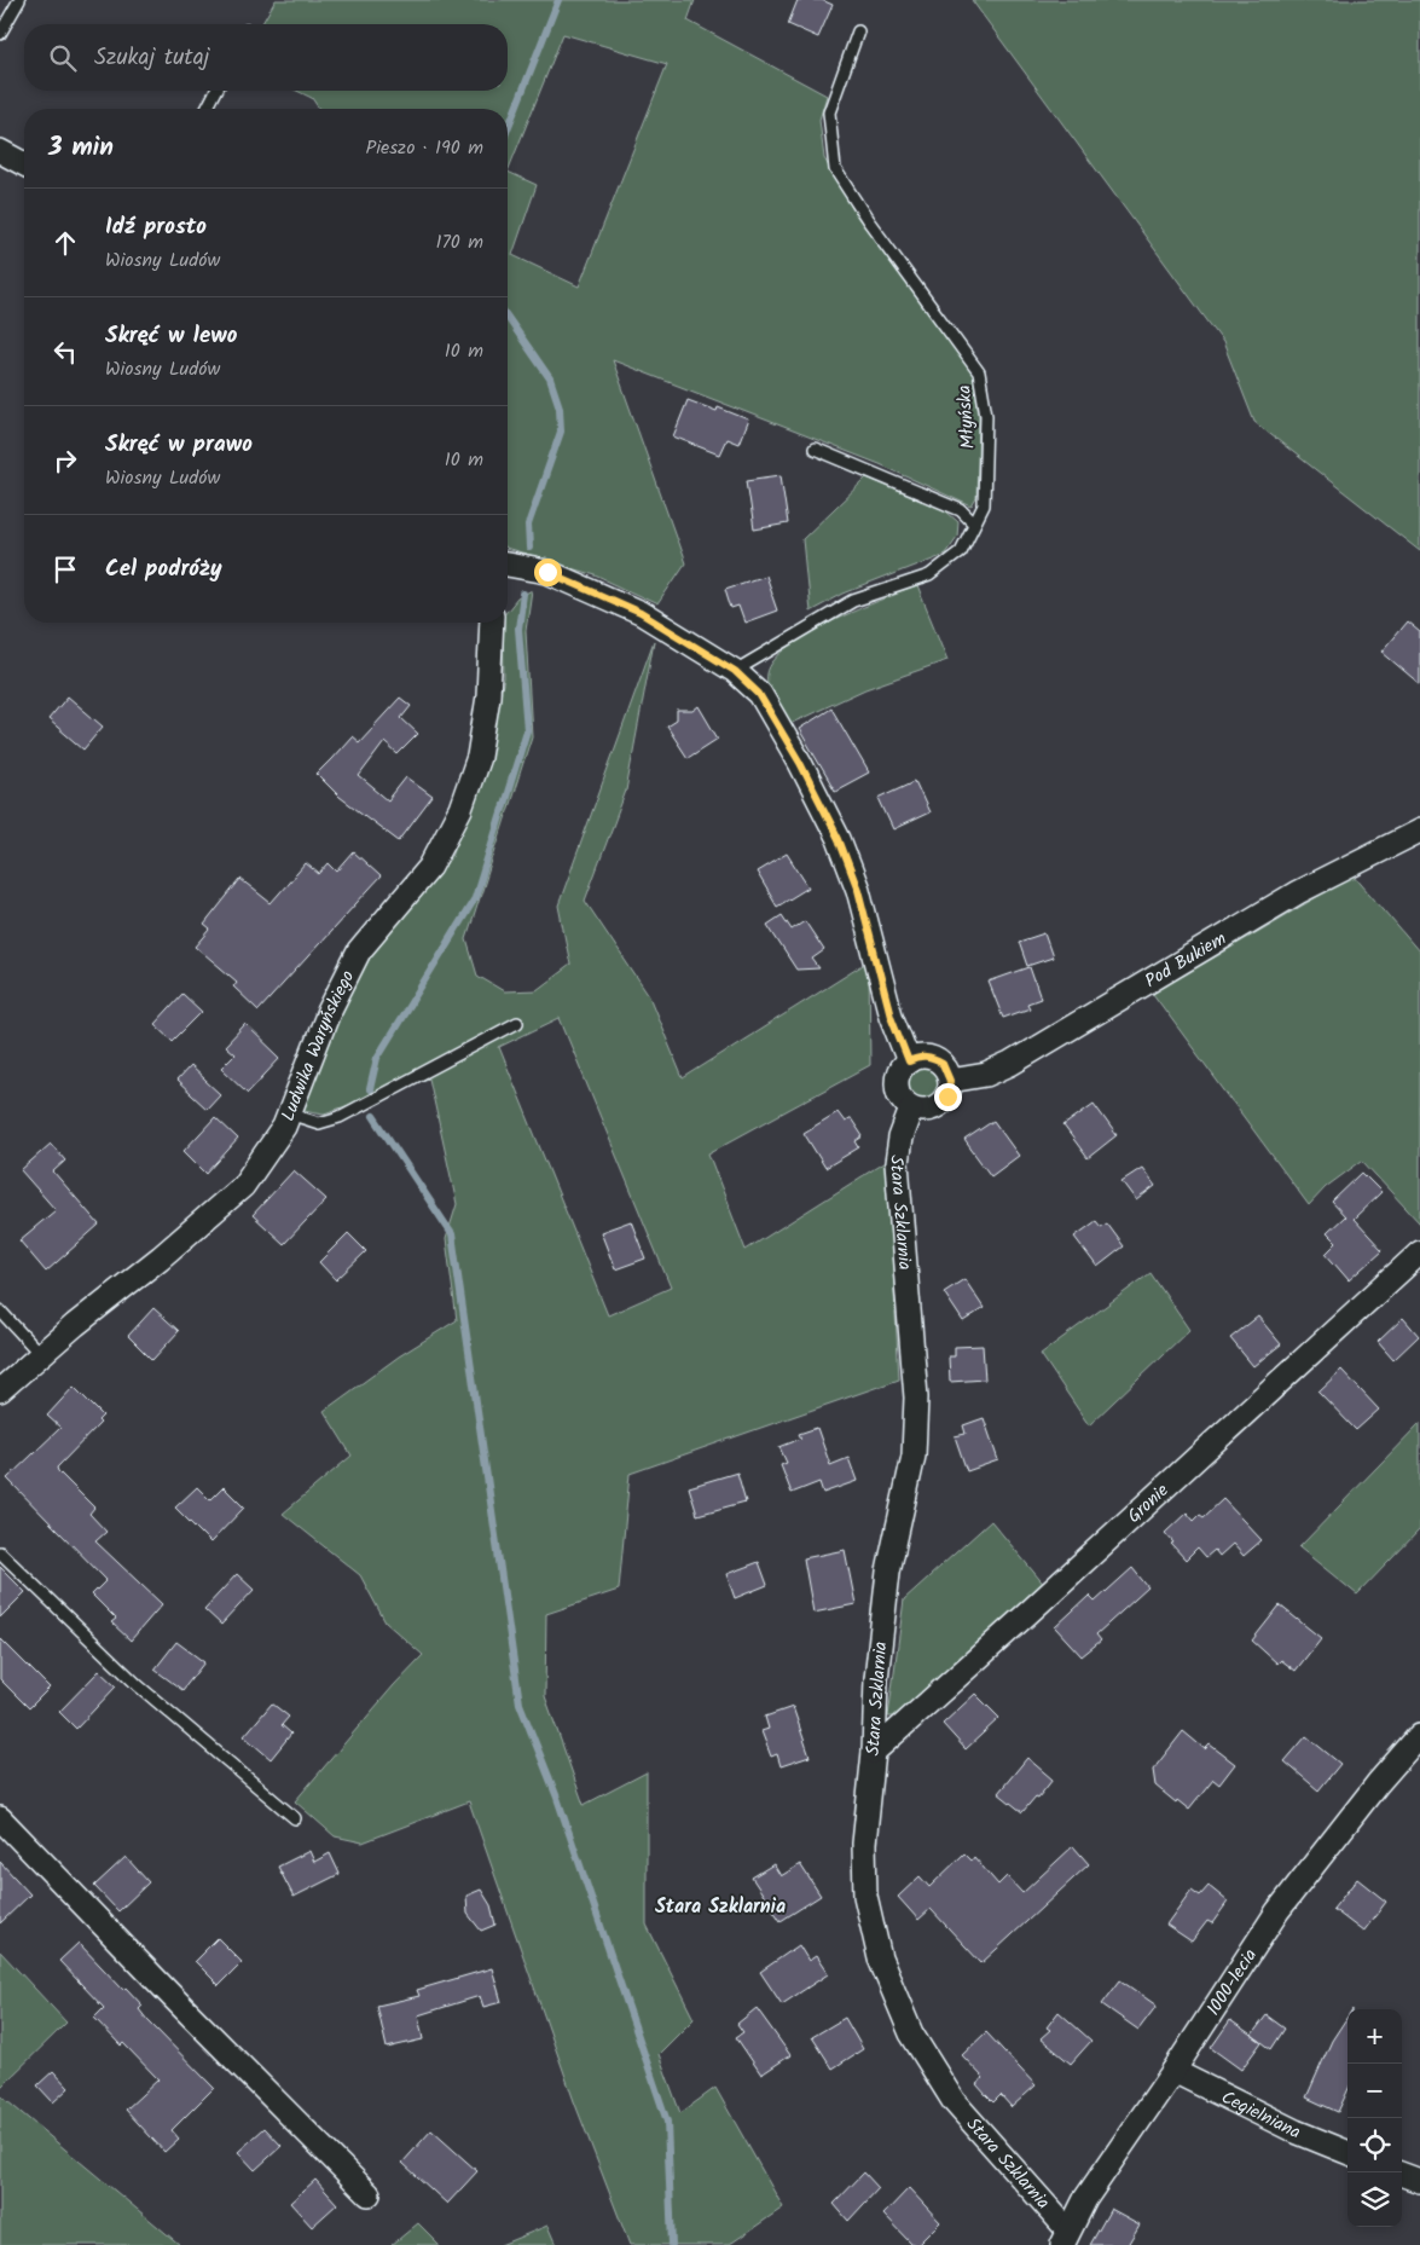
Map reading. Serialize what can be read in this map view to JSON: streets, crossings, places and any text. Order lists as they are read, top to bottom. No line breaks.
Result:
{"streets":{"street":["Pod Bukiem","Ludwika Waryńskiego","Stara Szklarnia","Gronie","1000-lecia","Cegielniana"],"lane":["Młyńska"]},"crossings":[["Pod Bukiem","Stara Szklarnia"],["Stara Szklarnia","Gronie"],["Stara Szklarnia","1000-lecia"],["1000-lecia","Cegielniana"]],"districts":["Stara Szklarnia"],"page":{"search":"Szukaj tutaj","heading":["3 min","Pieszo · 190 m"],"list":[["Idź prosto","Wiosny Ludów","170 m"],["Skręć w lewo","Wiosny Ludów","10 m"],["Skręć w prawo","Wiosny Ludów","10 m"],"Cel podróży"],"map_buttons":["+","−"]}}
